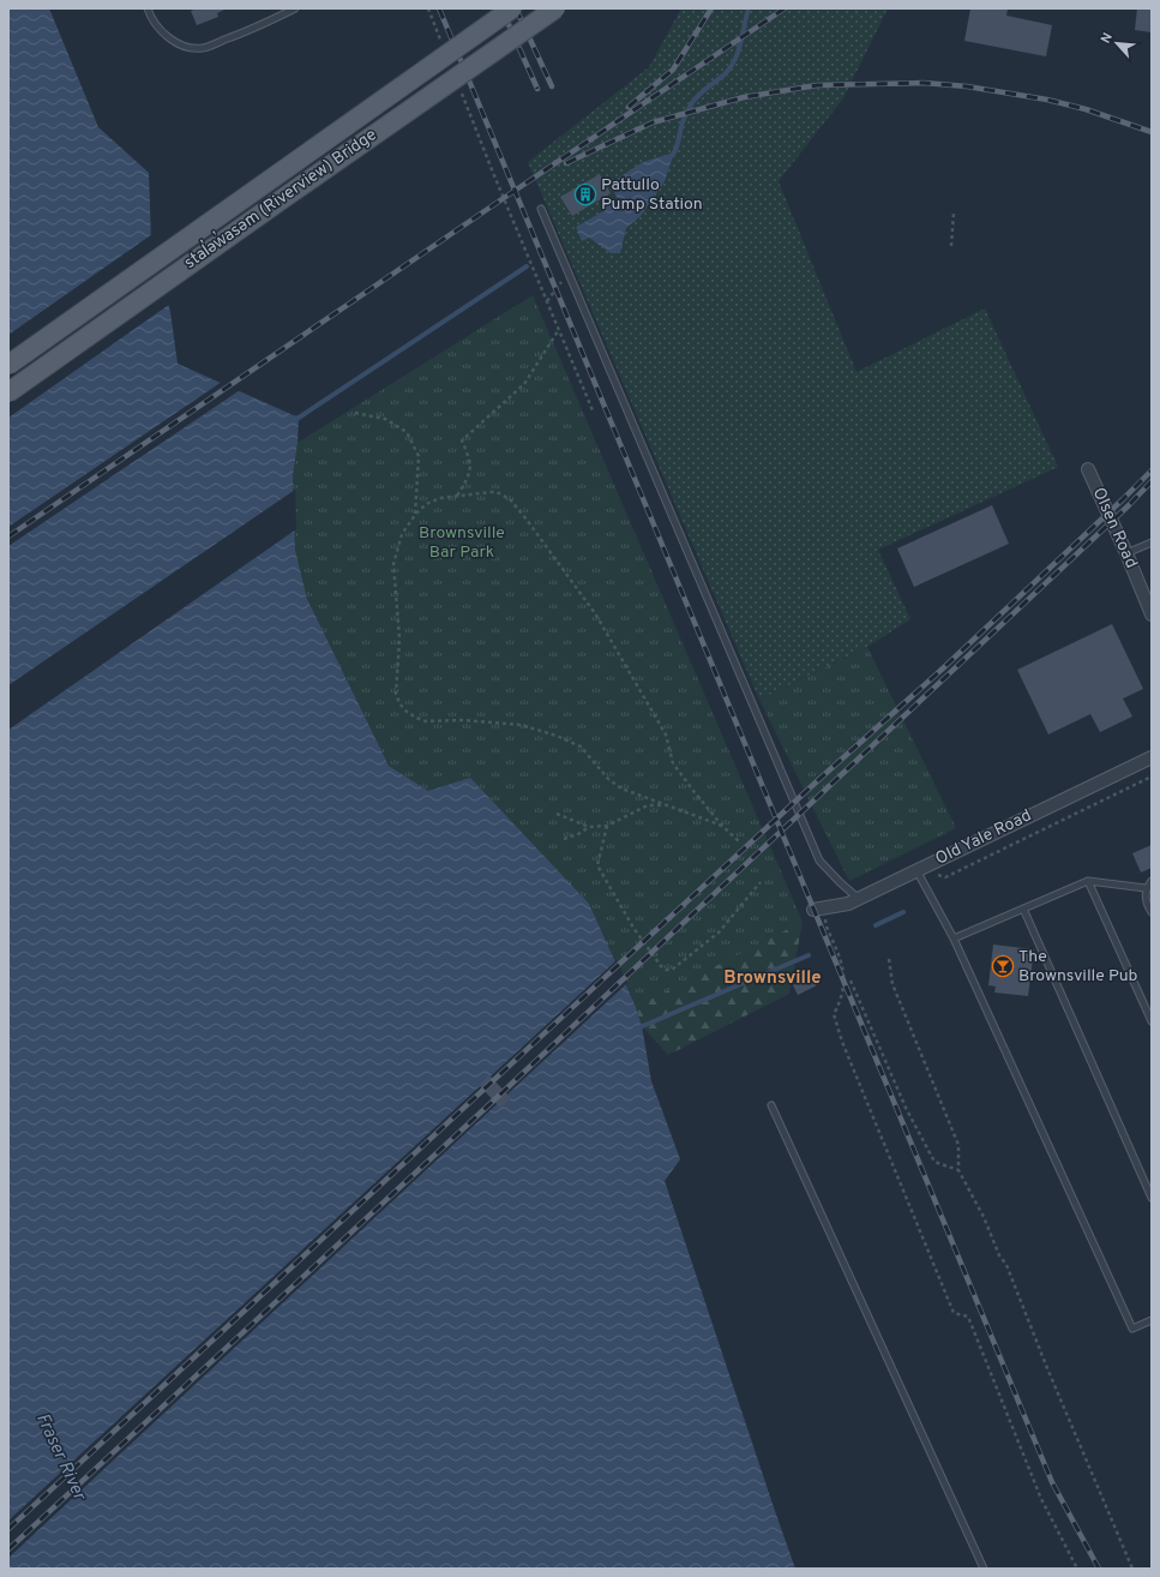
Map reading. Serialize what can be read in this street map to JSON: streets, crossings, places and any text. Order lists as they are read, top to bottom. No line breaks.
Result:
{"streets":{"main road":["stal̕əw̓asəm (Riverview) Bridge"],"street":["Olsen Road","Old Yale Road"]},"districts":["Brownsville"],"water":["Fraser River"],"parks":["Brownsville Bar Park"],"places":{"building":["Pattullo Pump Station"],"bar":["The Brownsville Pub"]},"north":"top left"}
